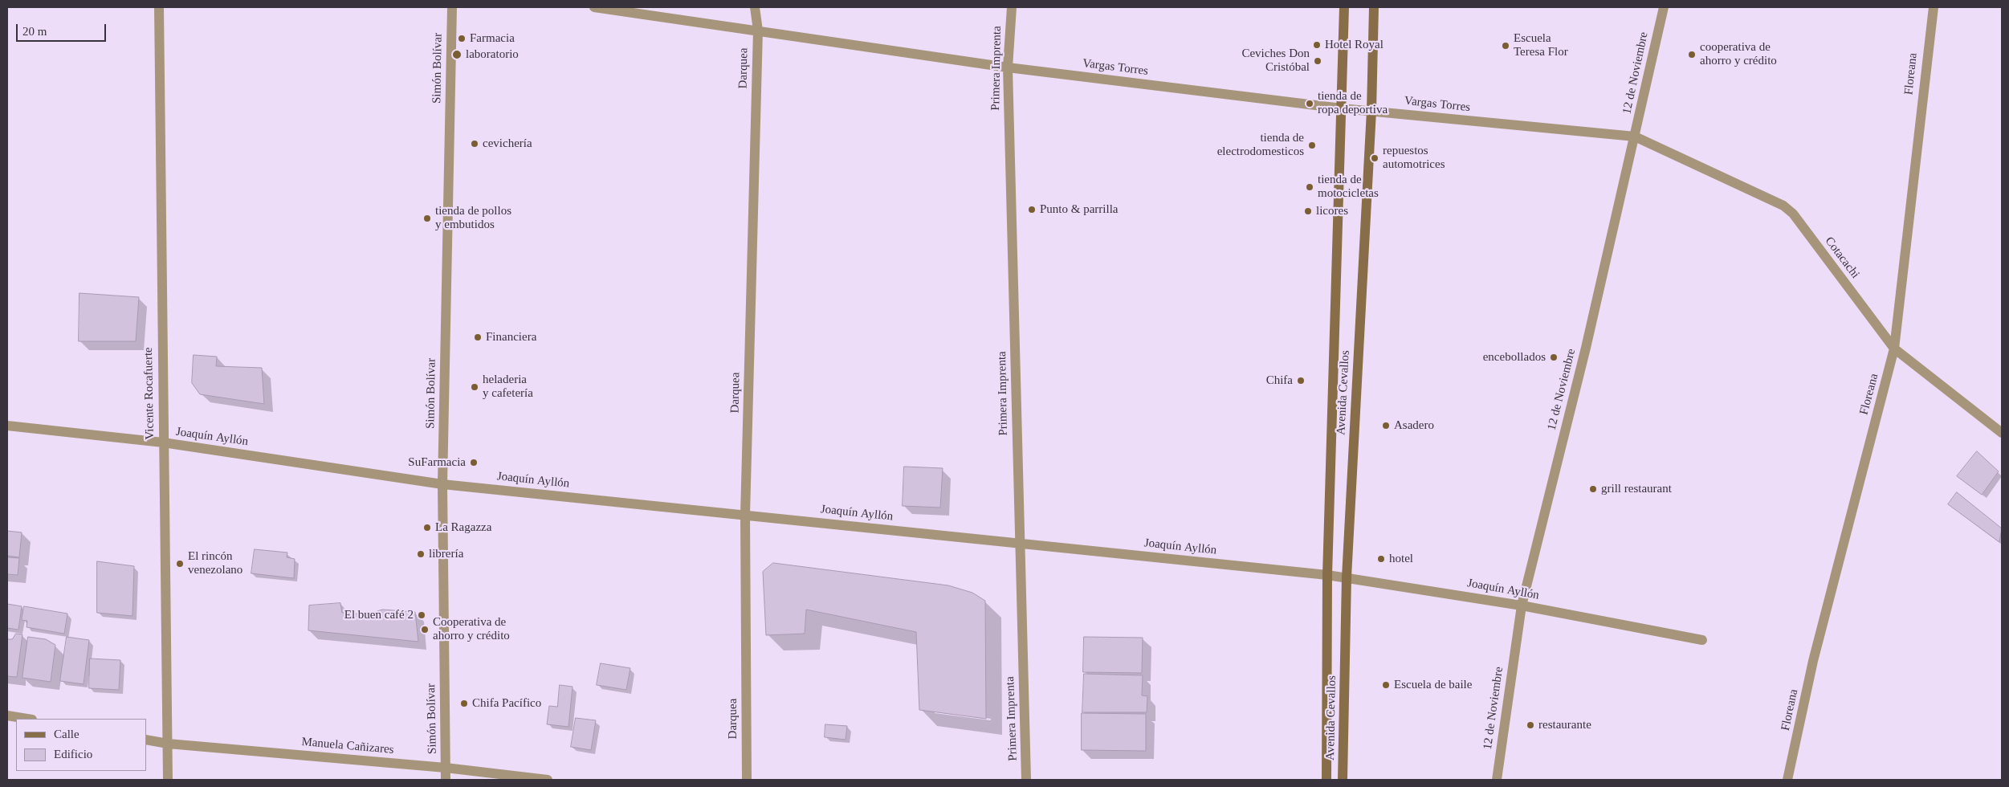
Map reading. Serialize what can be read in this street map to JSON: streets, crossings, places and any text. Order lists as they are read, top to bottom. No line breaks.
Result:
{"streets":{"main road":["Avenida Cevallos"],"street":["Vargas Torres","Simón Bolívar","Darquea","Primera Imprenta","12 de Noviembre","Floreana","Cotacachi","Vicente Rocafuerte","Joaquín Ayllón","Manuela Cañizares"]},"crossings":[["Vargas Torres","Darquea"],["Vargas Torres","Primera Imprenta"],["Vargas Torres","12 de Noviembre"],["Vargas Torres","Cotacachi"],["Vargas Torres","Avenida Cevallos"],["Simón Bolívar","Joaquín Ayllón"],["Simón Bolívar","Manuela Cañizares"],["Darquea","Joaquín Ayllón"],["Primera Imprenta","Joaquín Ayllón"],["12 de Noviembre","Cotacachi"],["12 de Noviembre","Joaquín Ayllón"],["Floreana","Cotacachi"],["Avenida Cevallos","Joaquín Ayllón"],["Vicente Rocafuerte","Joaquín Ayllón"],["Vicente Rocafuerte","Manuela Cañizares"]],"places":["Farmacia","Hotel Royal","Escuela Teresa Flor","laboratorio","cooperativa de ahorro y crédito","Ceviches Don Cristóbal","tienda de ropa deportiva","cevichería","tienda de electrodomesticos","repuestos automotrices","tienda de motocicletas","Punto & parrilla","licores","tienda de pollos y embutidos","Financiera","encebollados","Chifa","heladeria y cafetería","Asadero","SuFarmacia","grill restaurant","La Ragazza","librería","hotel","El rincón venezolano","El buen café 2","Cooperativa de ahorro y crédito","Escuela de baile","Chifa Pacífico","restaurante"],"legend":["Calle","Edificio"],"scale_bar":"20 m"}
